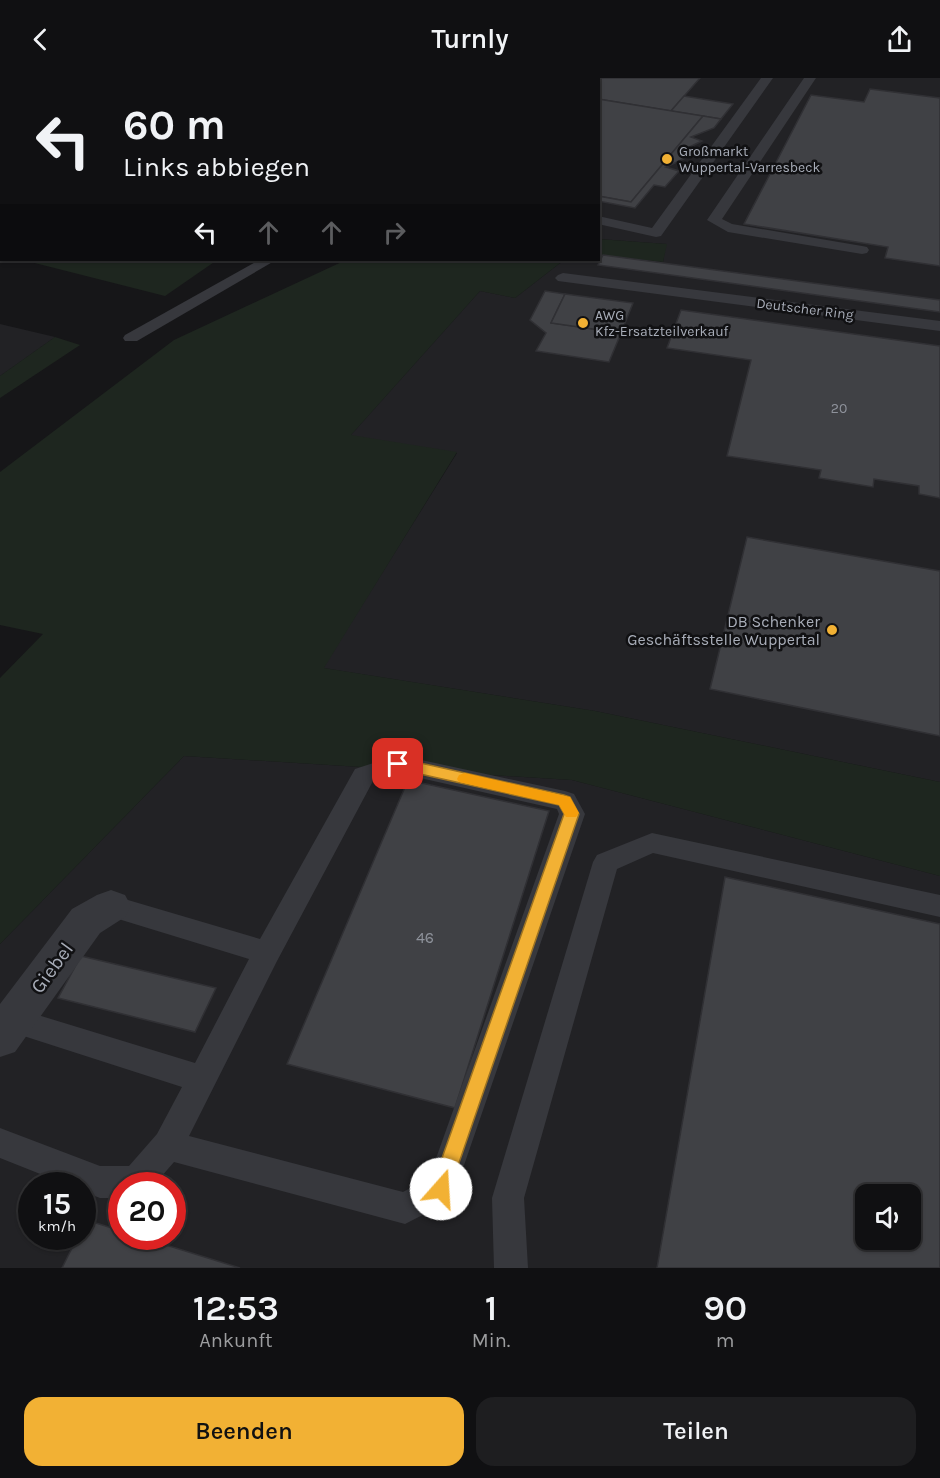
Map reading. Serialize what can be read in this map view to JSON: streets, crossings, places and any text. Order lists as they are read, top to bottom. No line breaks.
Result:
{"streets":{"street":["Giebel"],"lane":["Deutscher Ring"]},"places":["Großmarkt Wuppertal-Varresbeck","AWG Kfz-Ersatzteilverkauf","DB Schenker Geschäftsstelle Wuppertal"],"house_numbers":["20","46"],"page":{"header":"Turnly","turn":["60 m","Links abbiegen"],"speed":"15 km/h","limit":"20","eta":["12:53","Ankunft","1","Min.","90","m"],"buttons":["Beenden","Teilen"]}}
